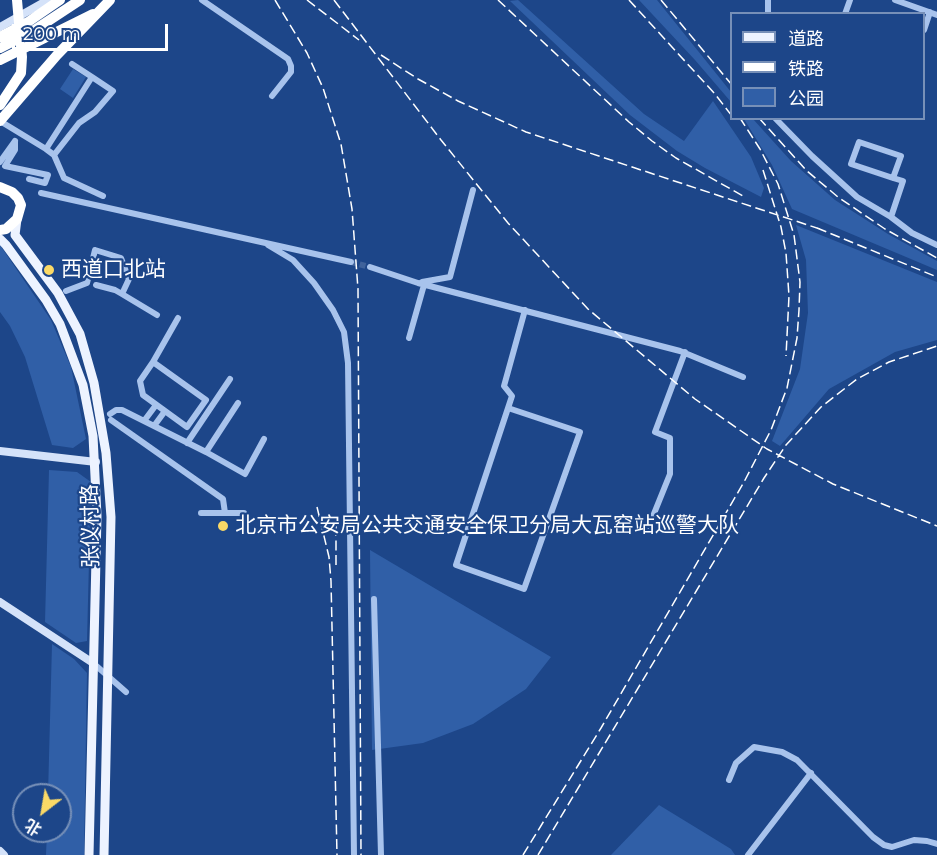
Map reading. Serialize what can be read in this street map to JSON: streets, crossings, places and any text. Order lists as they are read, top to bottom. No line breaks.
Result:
{"streets":{"main road":["张仪村路"]},"places":["西道口北站","北京市公安局公共交通安全保卫分局大瓦窑站巡警大队"],"legend":["道路","铁路","公园"],"scale_bar":"200 m","north":"bottom left"}
